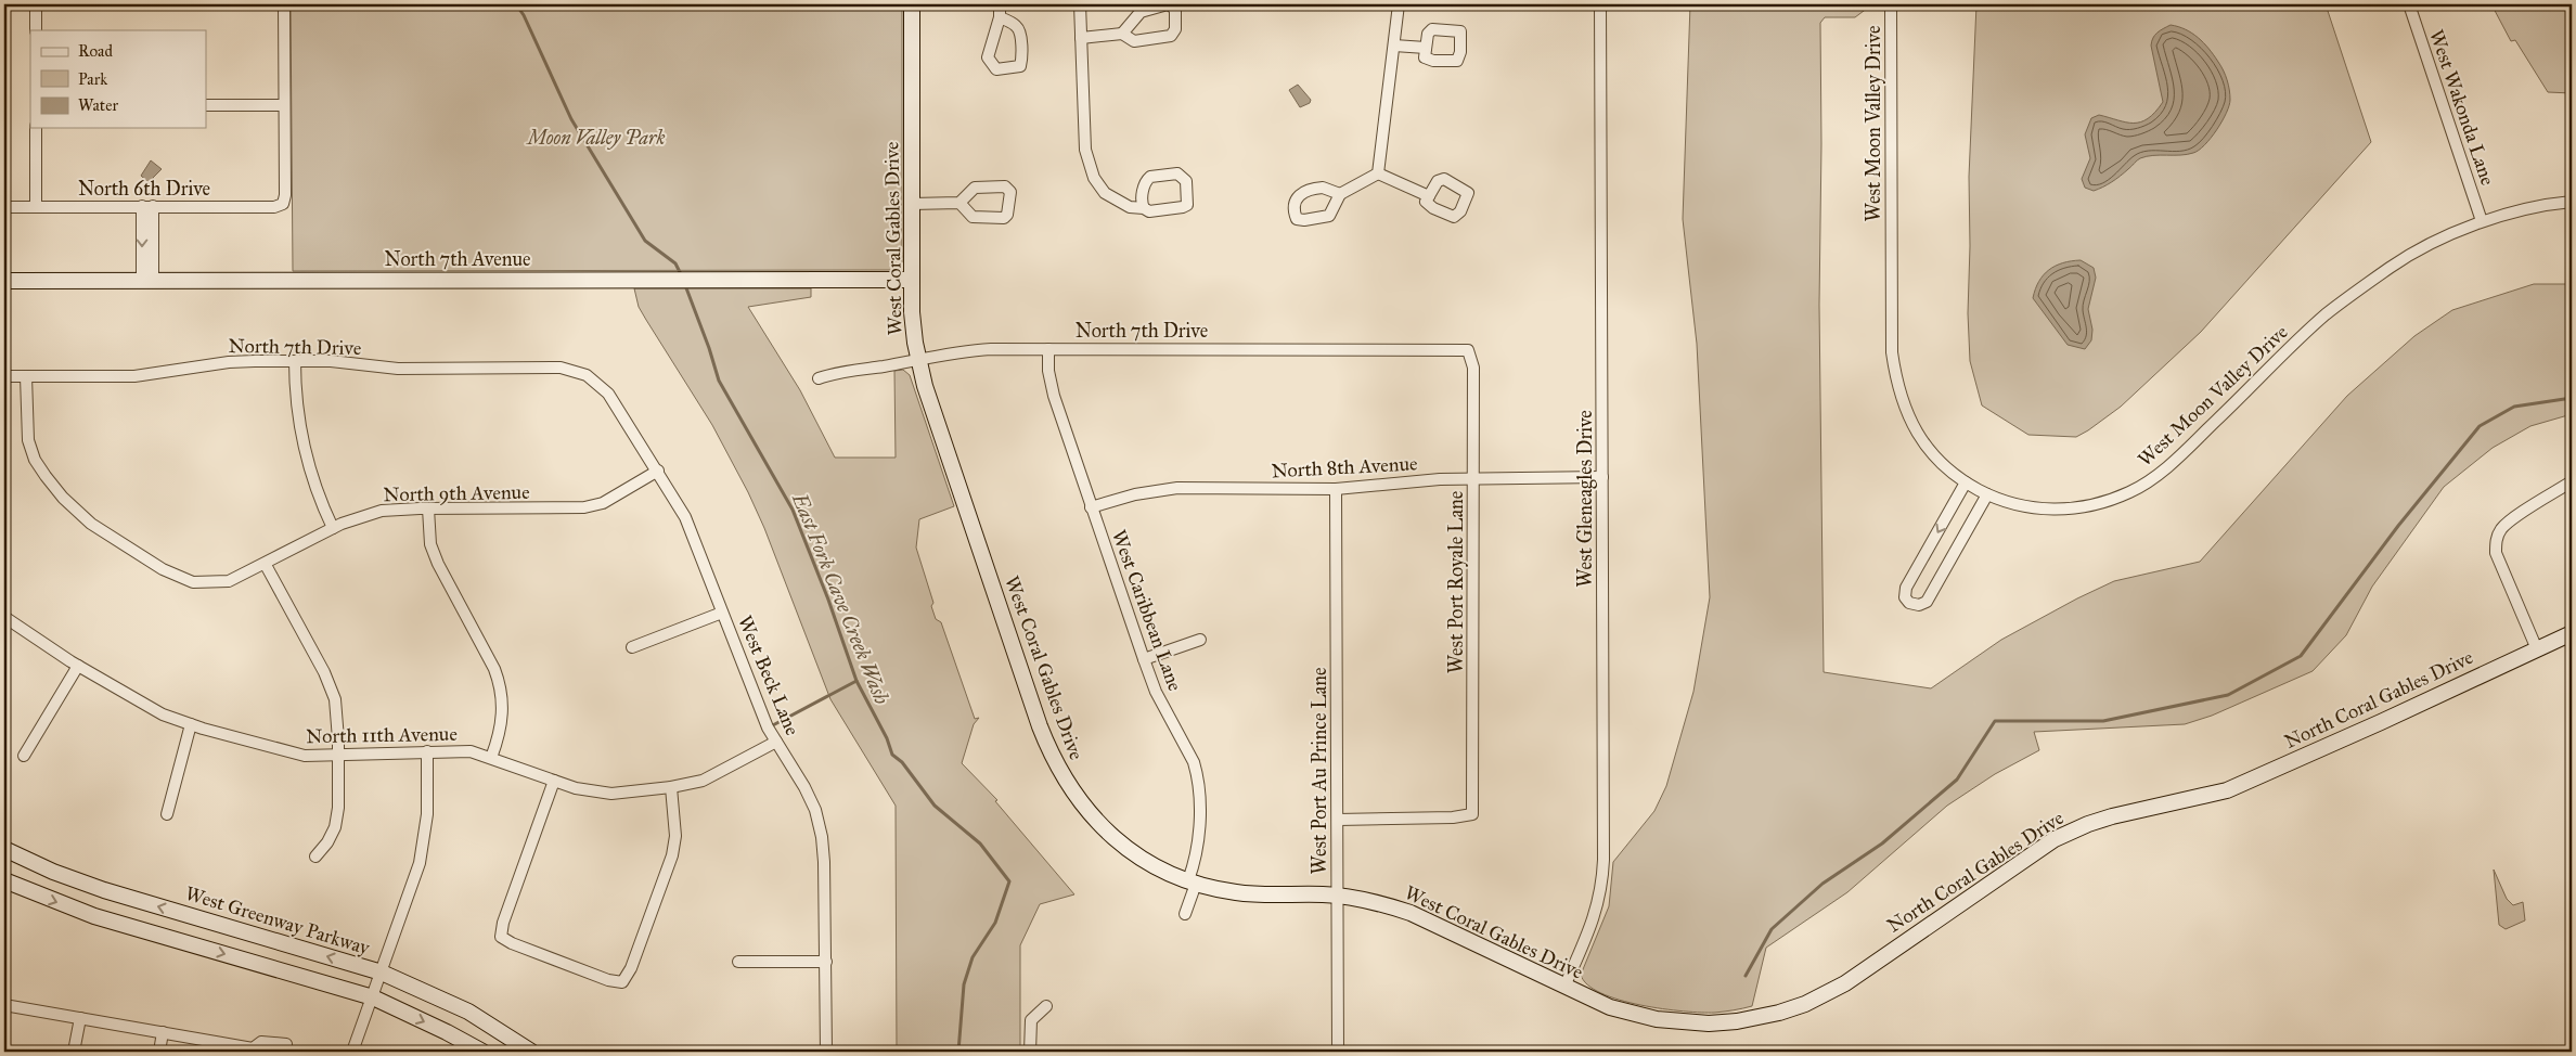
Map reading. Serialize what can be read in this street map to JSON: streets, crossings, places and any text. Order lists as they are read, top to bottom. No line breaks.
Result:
{"streets":{"street":["West Wakonda Lane","West Moon Valley Drive","North 6th Drive","West Coral Gables Drive","North 7th Avenue","North 7th Drive","North 8th Avenue","North 9th Avenue","West Gleneagles Drive","West Port Royale Lane","West Caribbean Lane","West Beck Lane","North Coral Gables Drive","North 11th Avenue","West Port Au Prince Lane","West Greenway Parkway"]},"crossings":[["West Wakonda Lane","West Moon Valley Drive"],["West Coral Gables Drive","North 7th Avenue"],["West Coral Gables Drive","North 7th Drive"],["West Coral Gables Drive","West Gleneagles Drive"],["West Coral Gables Drive","West Caribbean Lane"],["West Coral Gables Drive","North Coral Gables Drive"],["West Coral Gables Drive","West Port Au Prince Lane"],["North 7th Drive","North 9th Avenue"],["North 7th Drive","West Port Royale Lane"],["North 7th Drive","West Caribbean Lane"],["North 7th Drive","West Beck Lane"],["North 8th Avenue","West Gleneagles Drive"],["North 8th Avenue","West Port Royale Lane"],["North 8th Avenue","West Caribbean Lane"],["North 8th Avenue","West Port Au Prince Lane"],["North 9th Avenue","West Beck Lane"],["West Port Royale Lane","West Port Au Prince Lane"],["West Beck Lane","North 11th Avenue"]],"water":["East Fork Cave Creek Wash"],"parks":["Moon Valley Park"],"legend":["Road","Park","Water"]}
